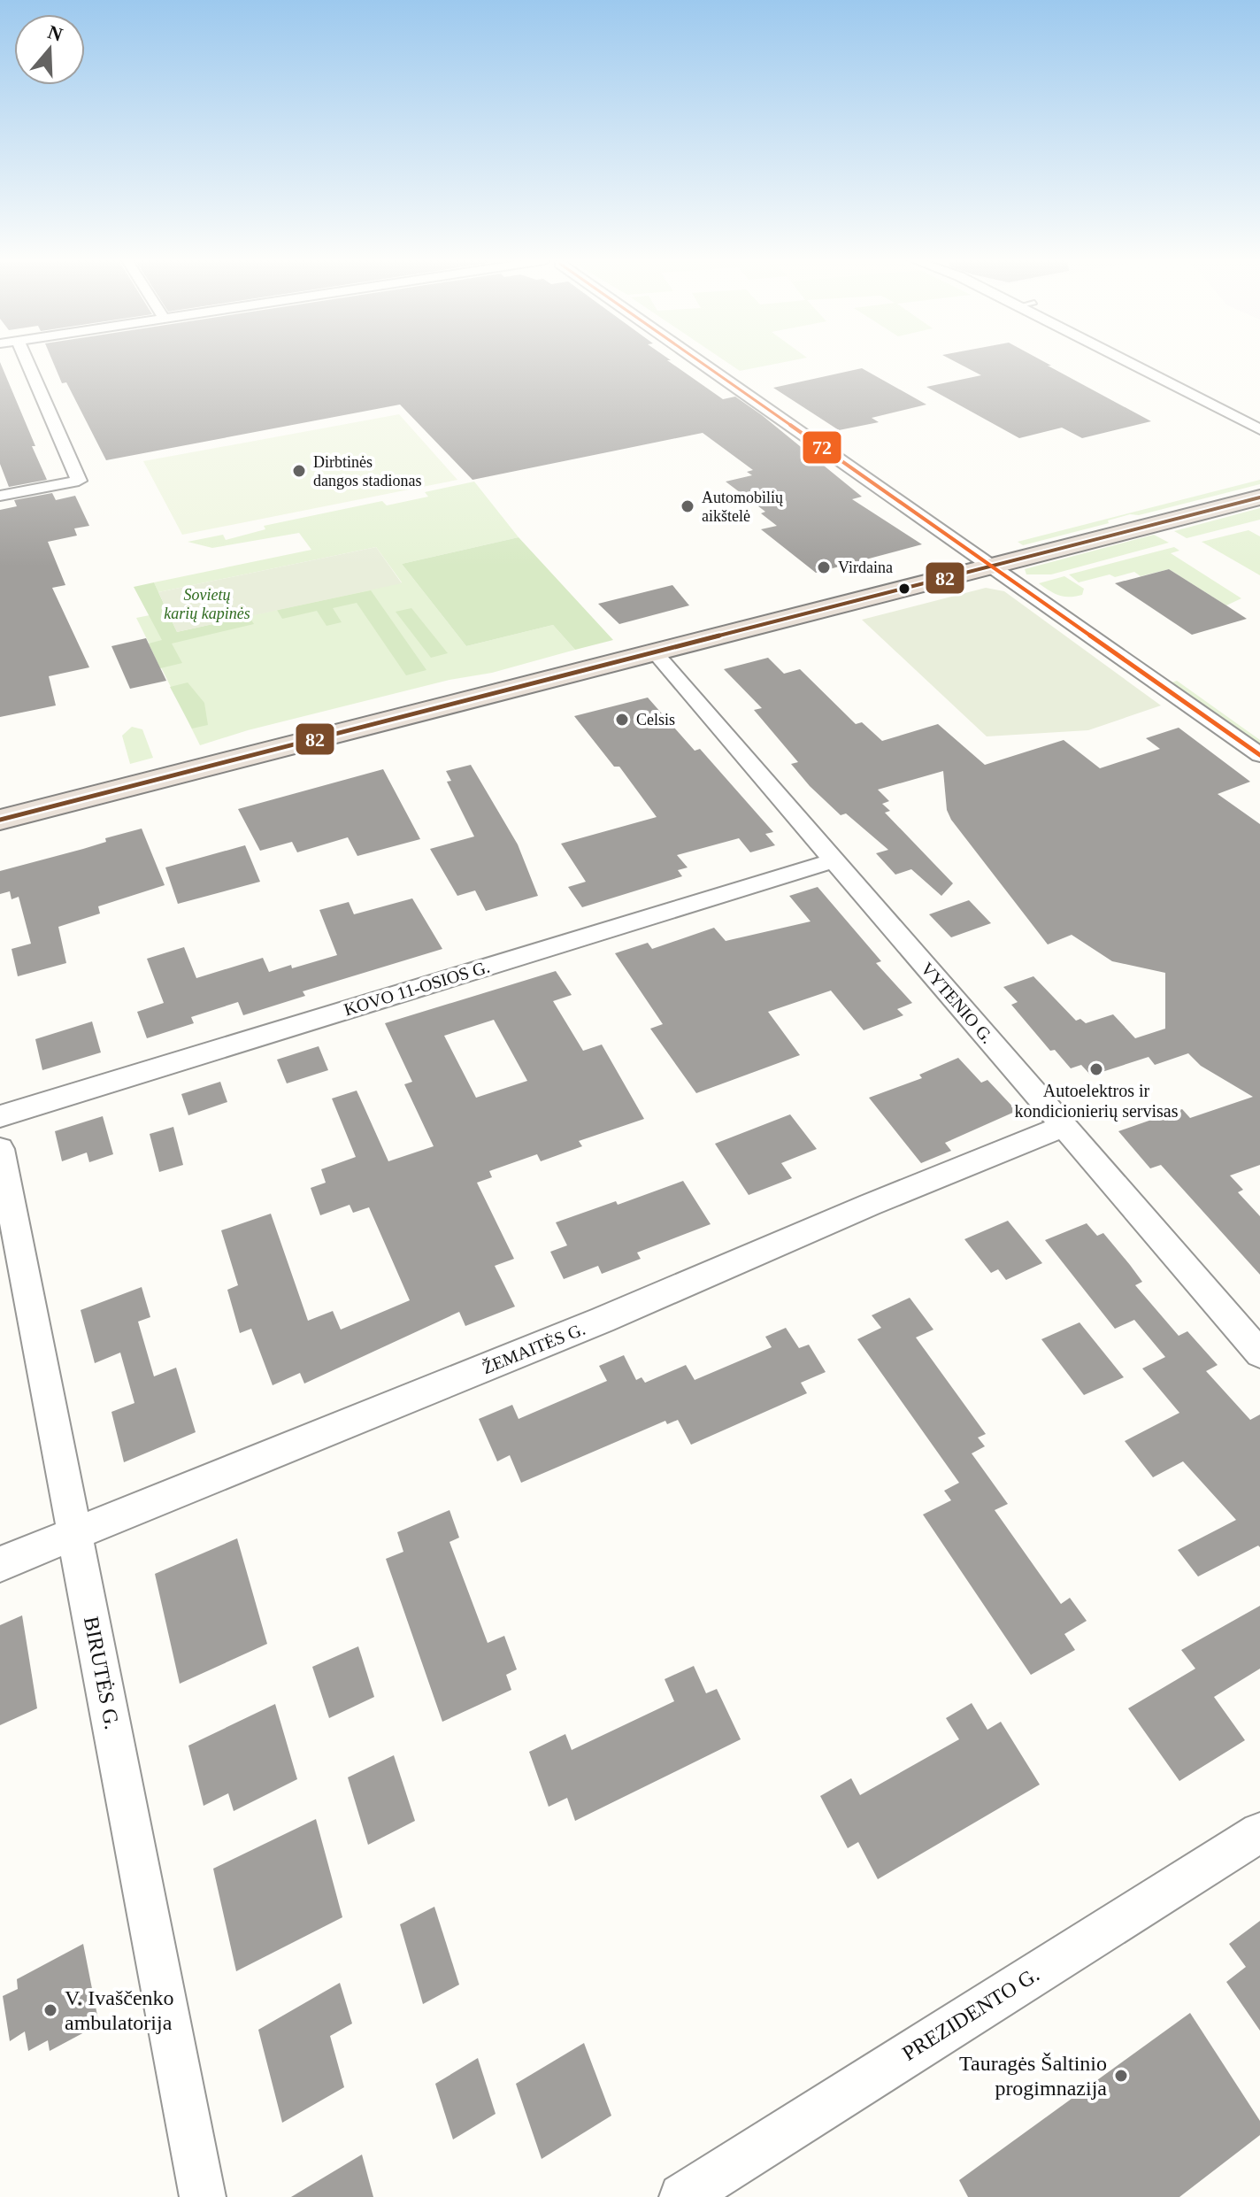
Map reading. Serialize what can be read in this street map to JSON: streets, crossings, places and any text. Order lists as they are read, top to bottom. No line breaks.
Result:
{"streets":{"street":["KOVO 11-OSIOS G.","VYTENIO G.","ŽEMAITĖS G.","BIRUTĖS G.","PREZIDENTO G."]},"crossings":[["KOVO 11-OSIOS G.","VYTENIO G."],["VYTENIO G.","ŽEMAITĖS G."],["ŽEMAITĖS G.","BIRUTĖS G."]],"parks":["Sovietų karių kapinės"],"places":["Dirbtinės dangos stadionas","Automobilių aikštelė","Virdaina","Celsis","Autoelektros ir kondicionierių servisas","V. Ivaščenko ambulatorija","Tauragės Šaltinio progimnazija"],"lines":["transit line 72","transit line 82"],"north":"top"}
